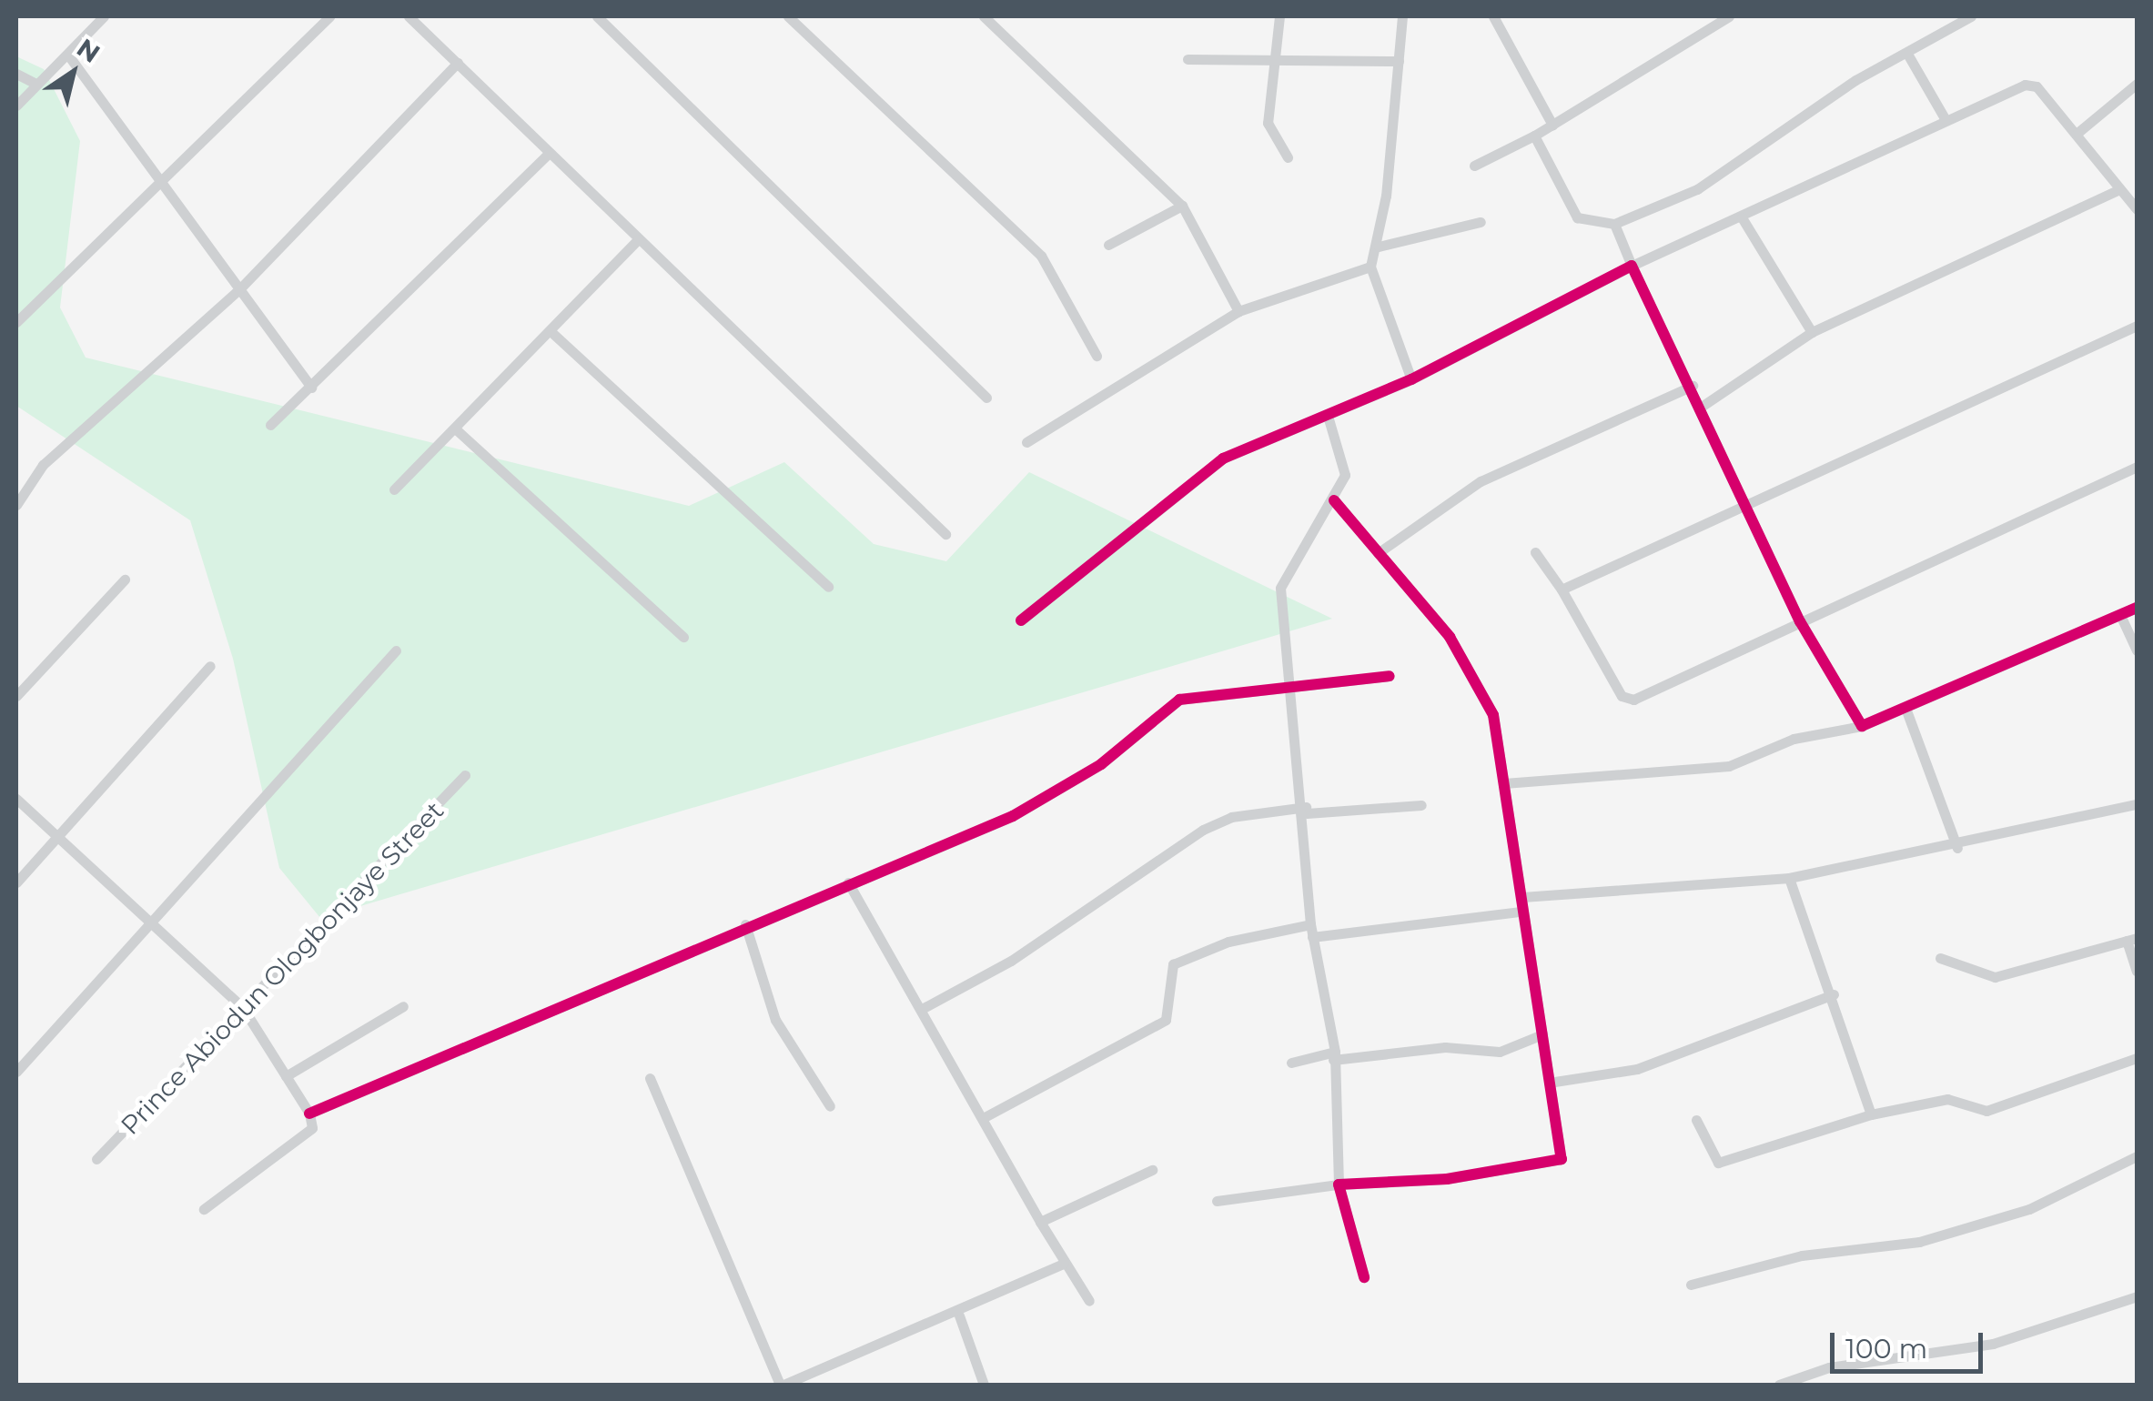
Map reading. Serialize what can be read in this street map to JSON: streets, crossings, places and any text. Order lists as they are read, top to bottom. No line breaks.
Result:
{"streets":{"street":["Prince Abiodun Ologbonjaye Street"]},"scale_bar":"100 m","north":"top right"}
